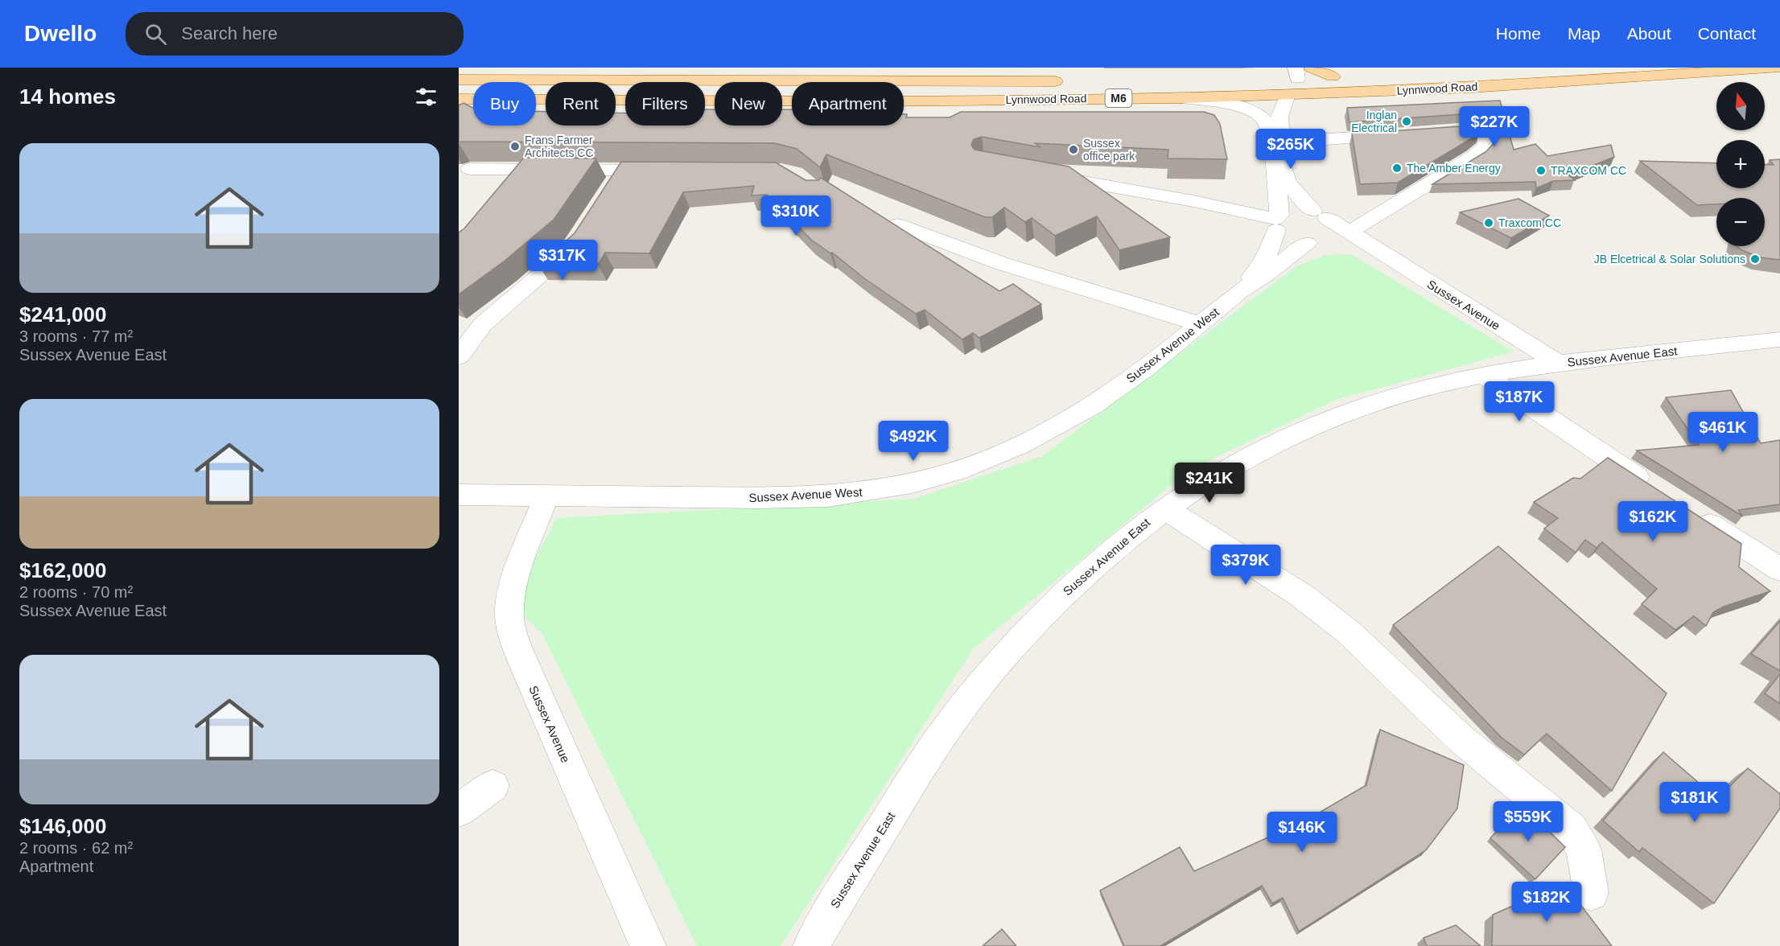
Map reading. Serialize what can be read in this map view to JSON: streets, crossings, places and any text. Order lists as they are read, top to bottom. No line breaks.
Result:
{"streets":{"main road":["Lynnwood Road","M6"],"street":["Sussex Avenue","Sussex Avenue West","Sussex Avenue East"]},"crossings":[["Lynnwood Road","Sussex Avenue"],["Sussex Avenue","Sussex Avenue West"],["Sussex Avenue","Sussex Avenue East"]],"places":["Inglan Electrical","Frans Farmer Architects CC","Sussex office park","The Amber Energy","TRAXCOM CC","Traxcom CC","JB Elcetrical & Solar Solutions"],"north":"top","page":{"header":"Dwello","search":"Search here","nav":["Home","Map","About","Contact"],"heading":"14 homes","map_buttons":["+","−"],"chip":["Buy","Rent","Filters","New","Apartment"],"price":["$227K","$265K","$310K","$317K","$187K","$461K","$492K","$241K","$162K","$379K","$181K","$559K","$146K","$182K"],"list":[{"name":"$241,000","note":"3 rooms · 77 m² · Sussex Avenue East"},{"name":"$162,000","note":"2 rooms · 70 m² · Sussex Avenue East"},{"name":"$146,000","note":"2 rooms · 62 m² · Apartment"}]}}
